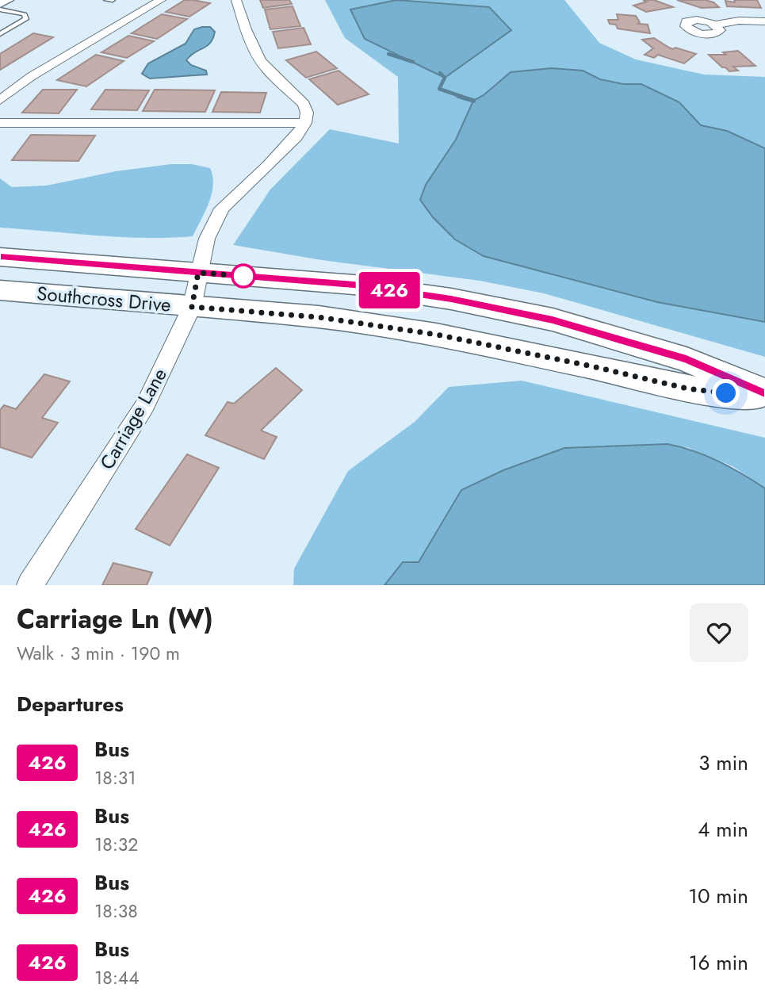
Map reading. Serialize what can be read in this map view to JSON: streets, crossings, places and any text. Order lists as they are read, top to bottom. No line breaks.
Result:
{"streets":{"street":["Southcross Drive","Carriage Lane"]},"crossings":[["Southcross Drive","Carriage Lane"]],"lines":["bus line 426"],"page":{"on_map":"426","heading":[["Carriage Ln (W)","Walk · 3 min · 190 m"],"Departures"],"list":[{"mark":"426","name":"Bus","note":"18:31","value":"3 min"},{"mark":"426","name":"Bus","note":"18:32","value":"4 min"},{"mark":"426","name":"Bus","note":"18:38","value":"10 min"},{"mark":"426","name":"Bus","note":"18:44","value":"16 min"}]}}
